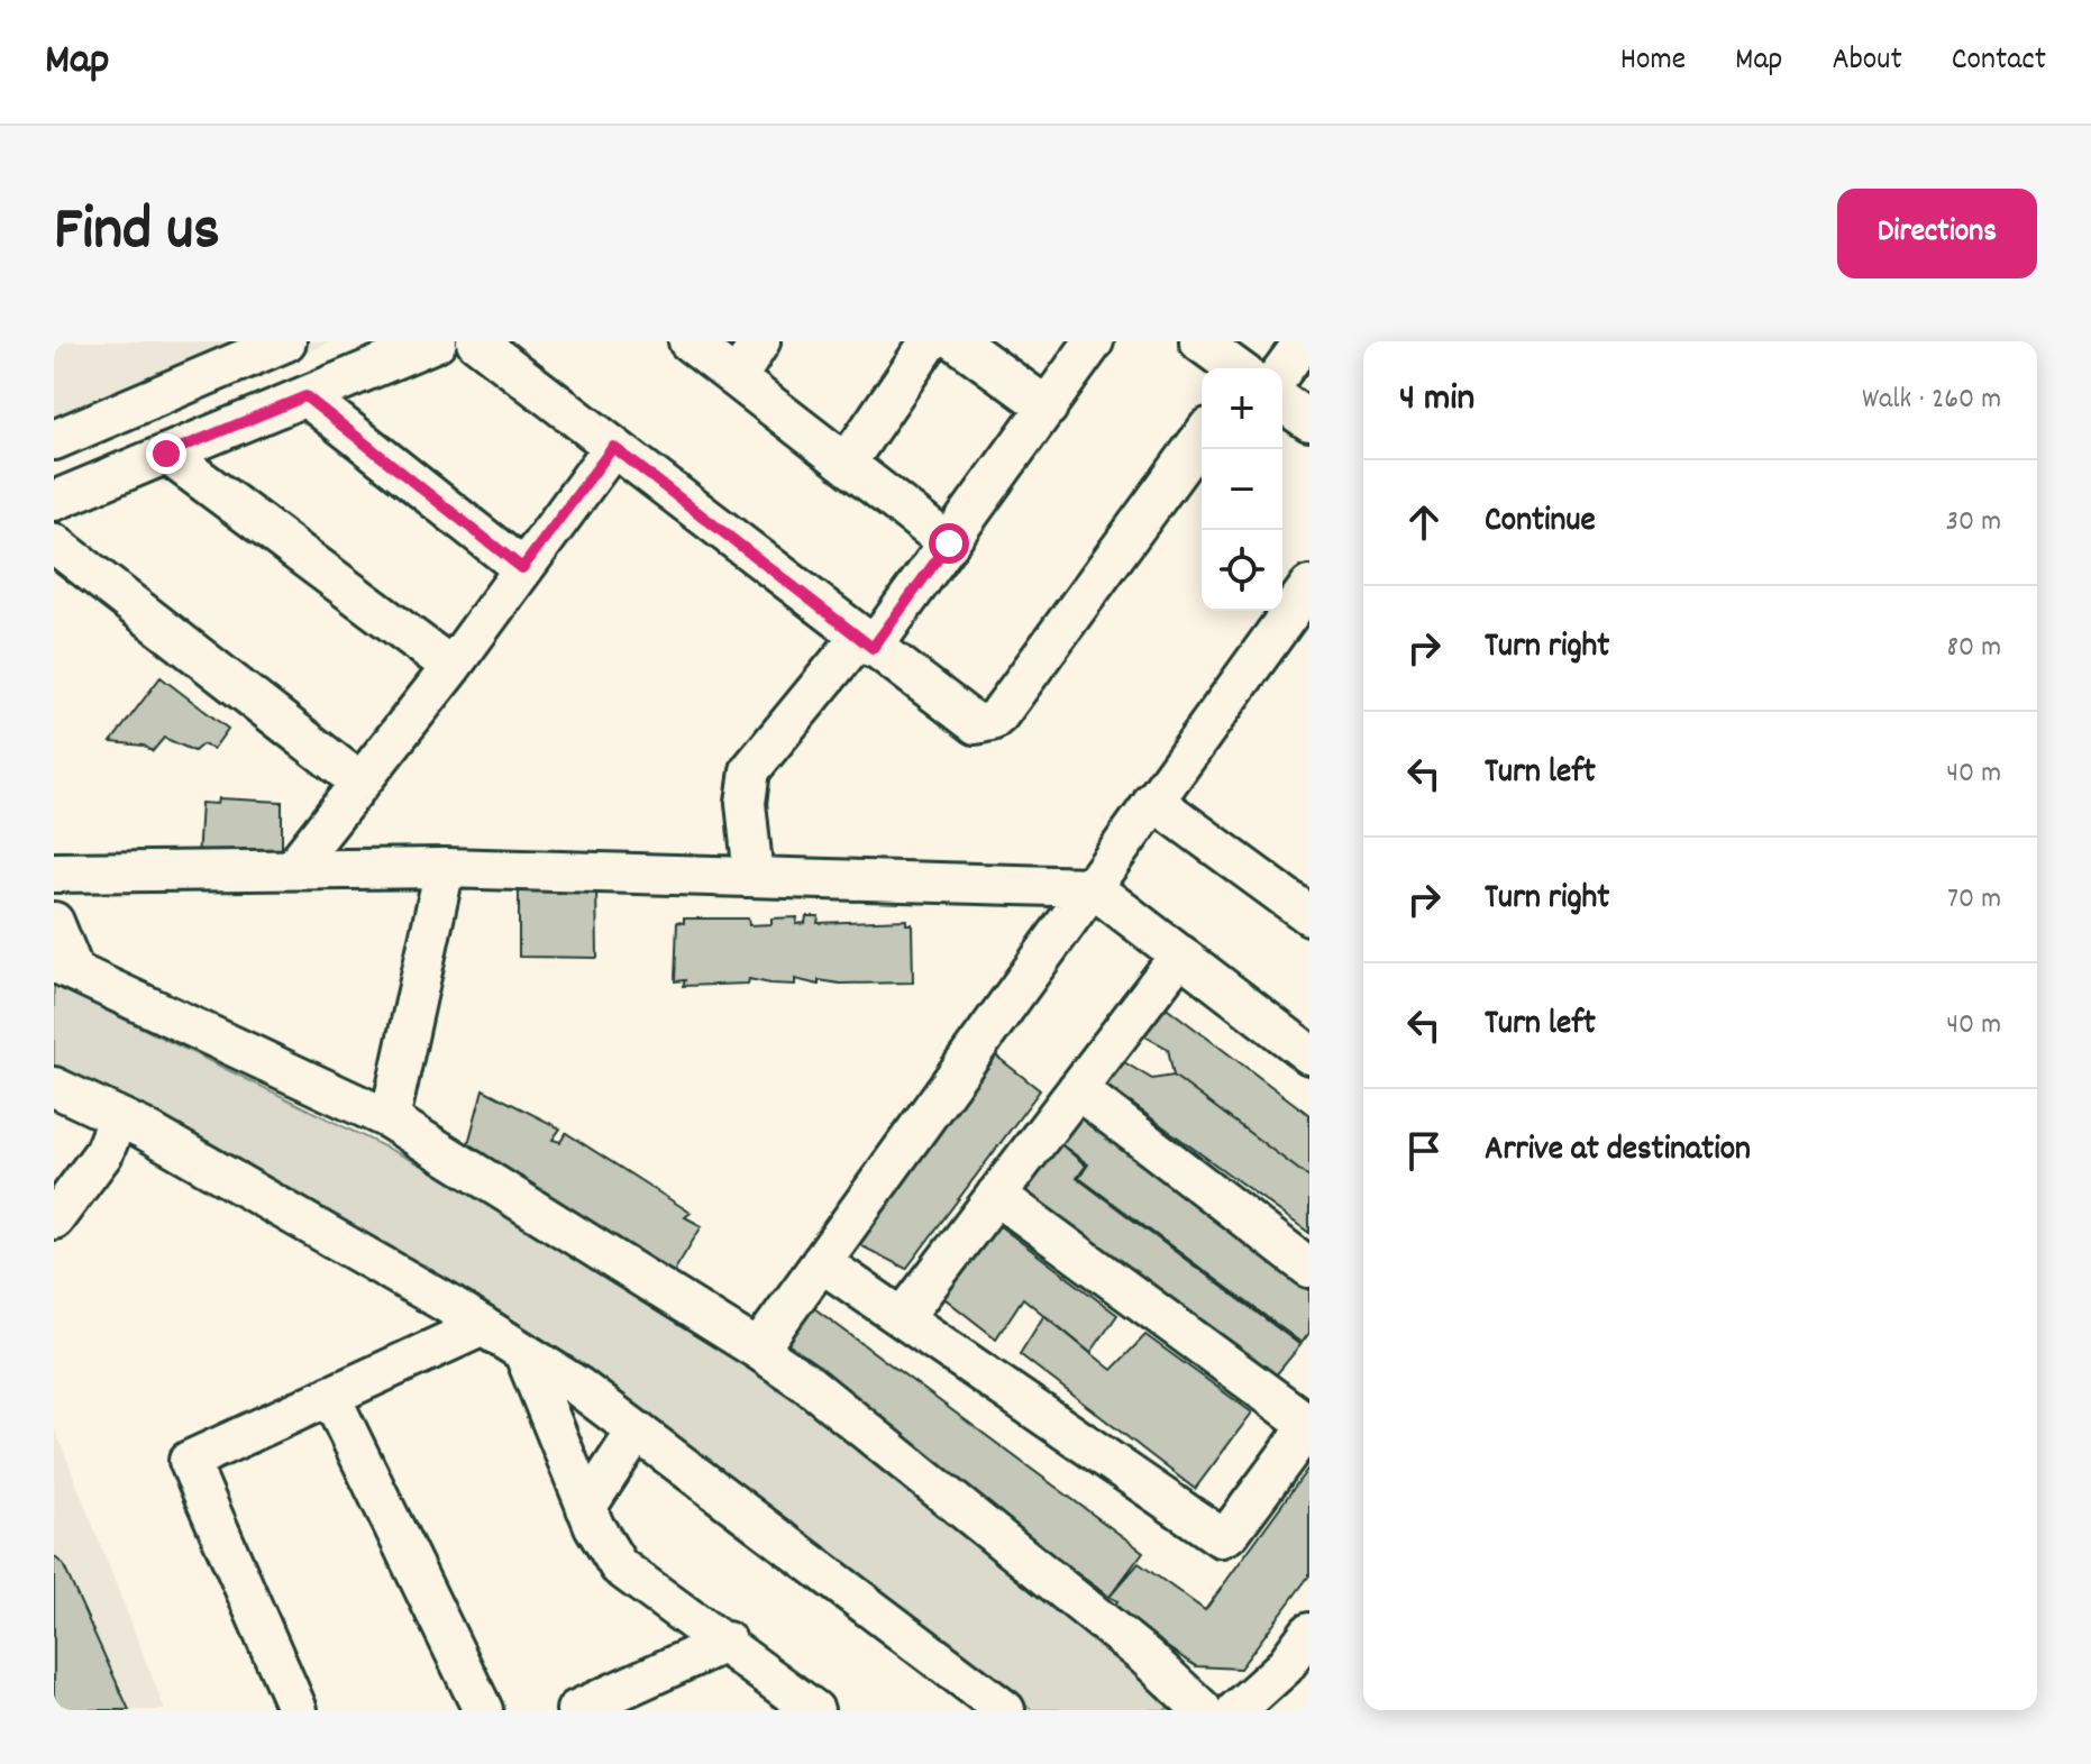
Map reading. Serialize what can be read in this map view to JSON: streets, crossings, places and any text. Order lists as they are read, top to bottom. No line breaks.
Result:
{"page":{"header":"Map","nav":["Home","Map","About","Contact"],"title":"Find us","buttons":"Directions","heading":["4 min","Walk · 260 m"],"map_buttons":["+","−"],"list":[["Continue","30 m"],["Turn right","80 m"],["Turn left","40 m"],["Turn right","70 m"],["Turn left","40 m"],"Arrive at destination"]}}
